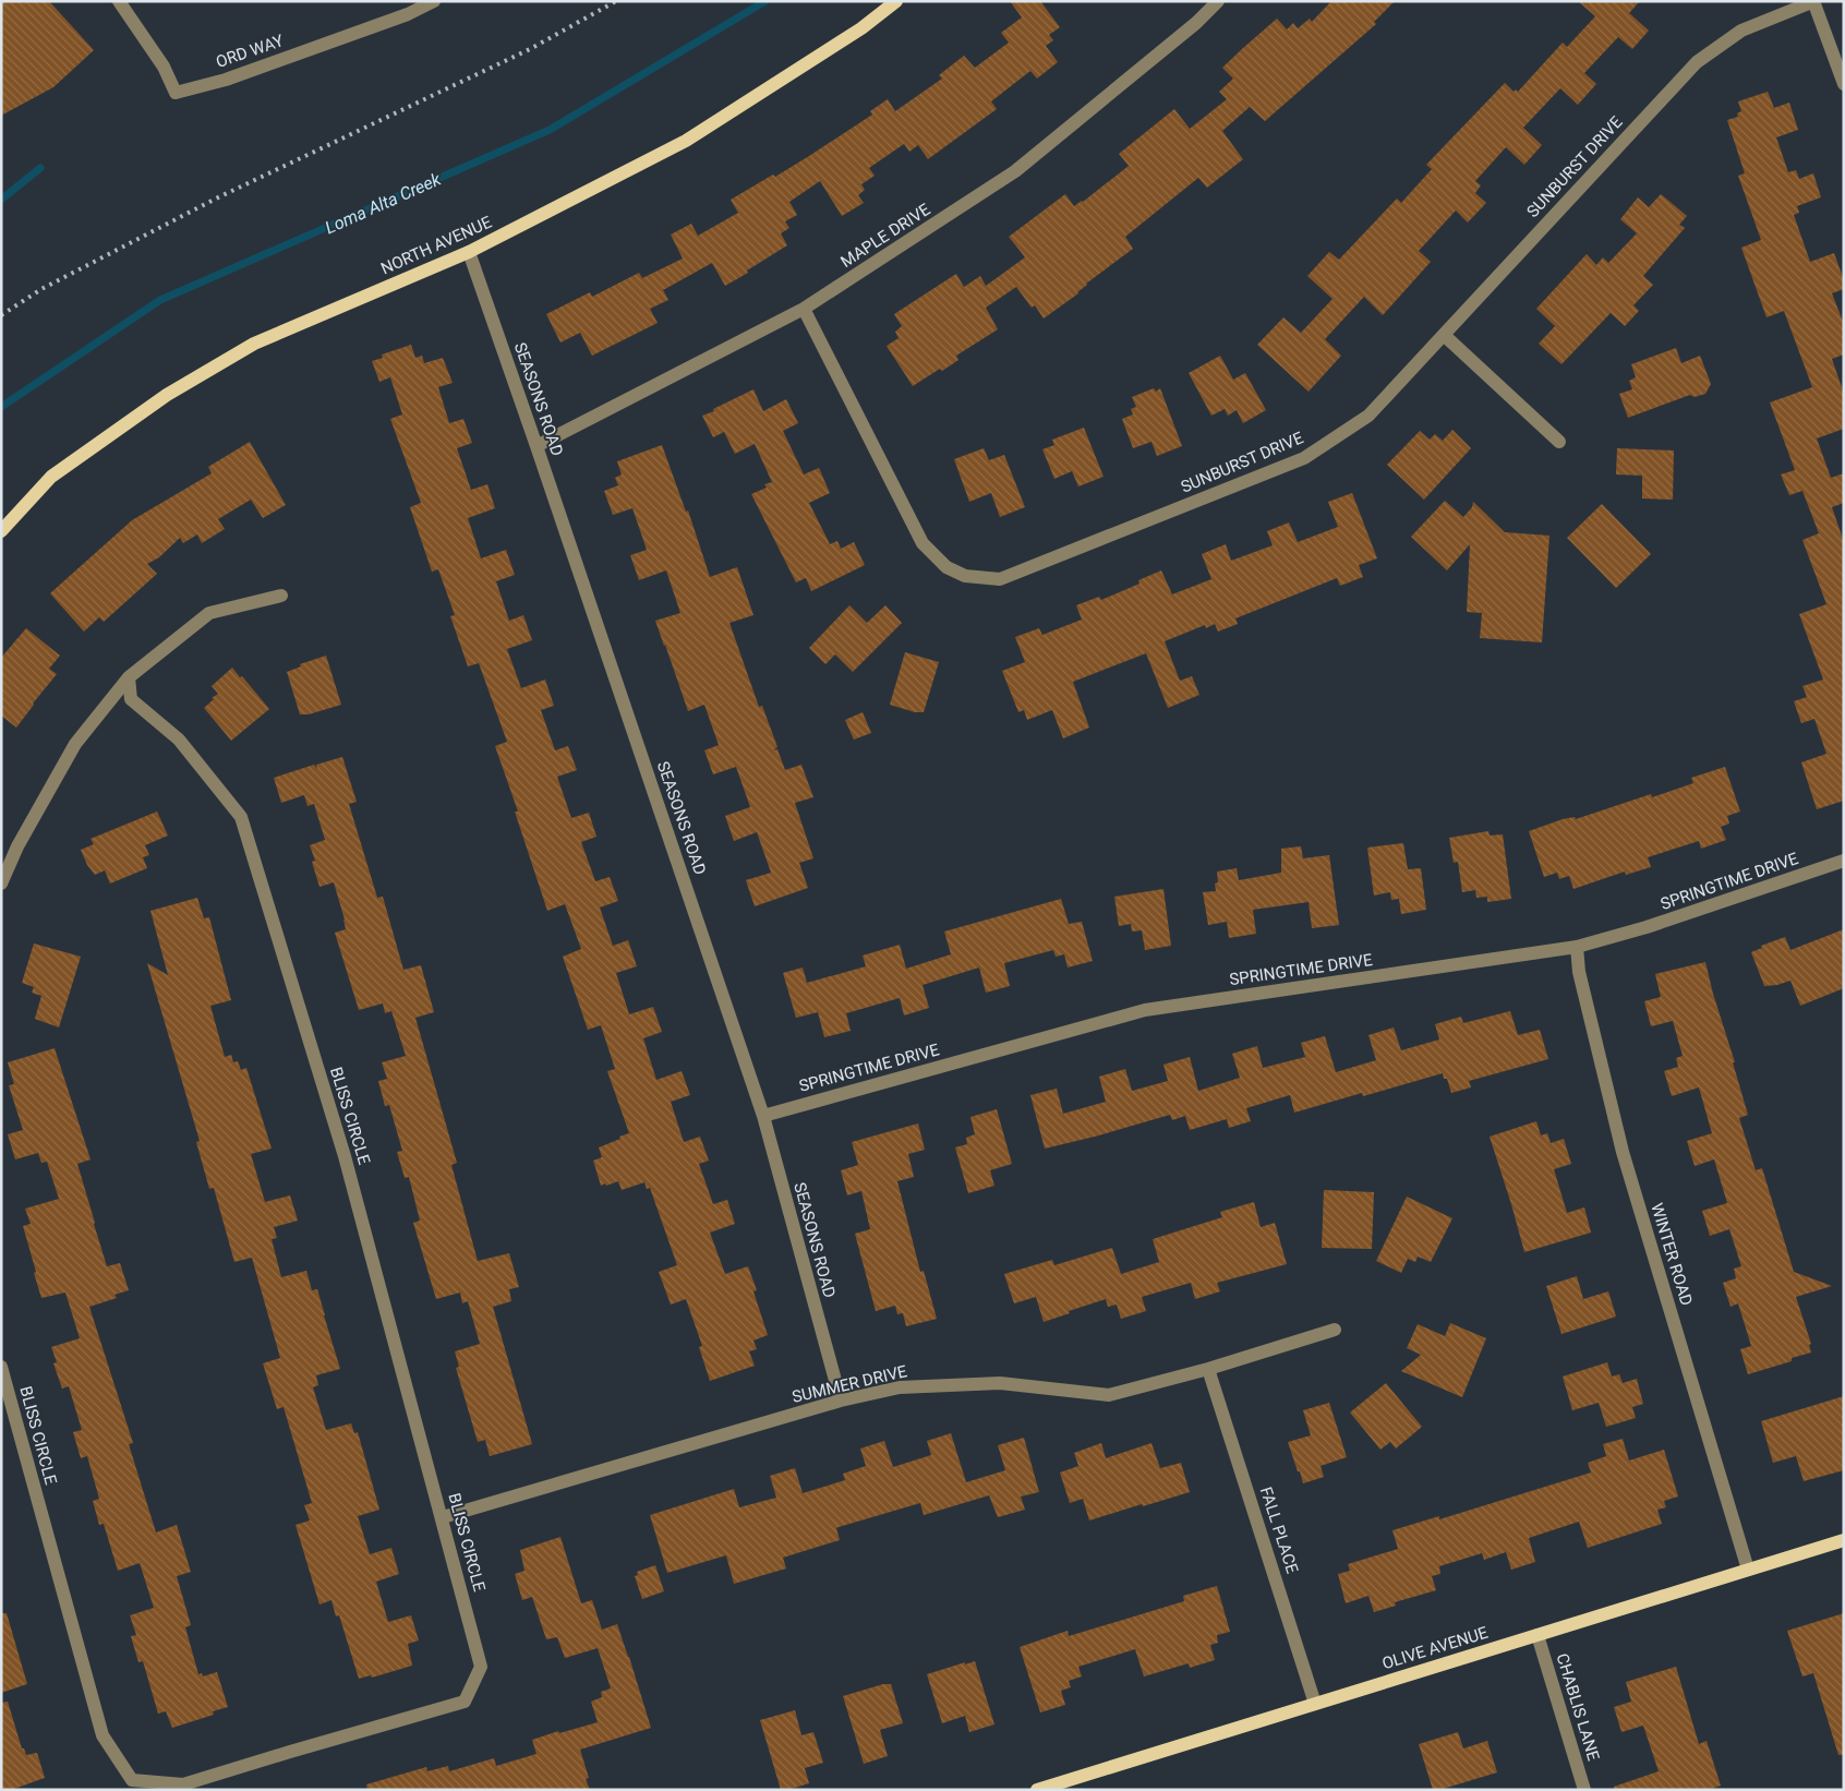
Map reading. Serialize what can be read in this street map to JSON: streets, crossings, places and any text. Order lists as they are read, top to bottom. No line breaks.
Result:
{"streets":{"main road":["NORTH AVENUE","OLIVE AVENUE"],"street":["ORD WAY","SUNBURST DRIVE","MAPLE DRIVE","SEASONS ROAD","SPRINGTIME DRIVE","BLISS CIRCLE","WINTER ROAD","SUMMER DRIVE","FALL PLACE","CHABLIS LANE"]},"crossings":[["SUNBURST DRIVE","MAPLE DRIVE"],["MAPLE DRIVE","SEASONS ROAD"],["NORTH AVENUE","SEASONS ROAD"],["SEASONS ROAD","SPRINGTIME DRIVE"],["SEASONS ROAD","SUMMER DRIVE"],["SPRINGTIME DRIVE","WINTER ROAD"],["BLISS CIRCLE","SUMMER DRIVE"],["WINTER ROAD","OLIVE AVENUE"],["SUMMER DRIVE","FALL PLACE"],["FALL PLACE","OLIVE AVENUE"],["OLIVE AVENUE","CHABLIS LANE"]],"water":["Loma Alta Creek"]}
